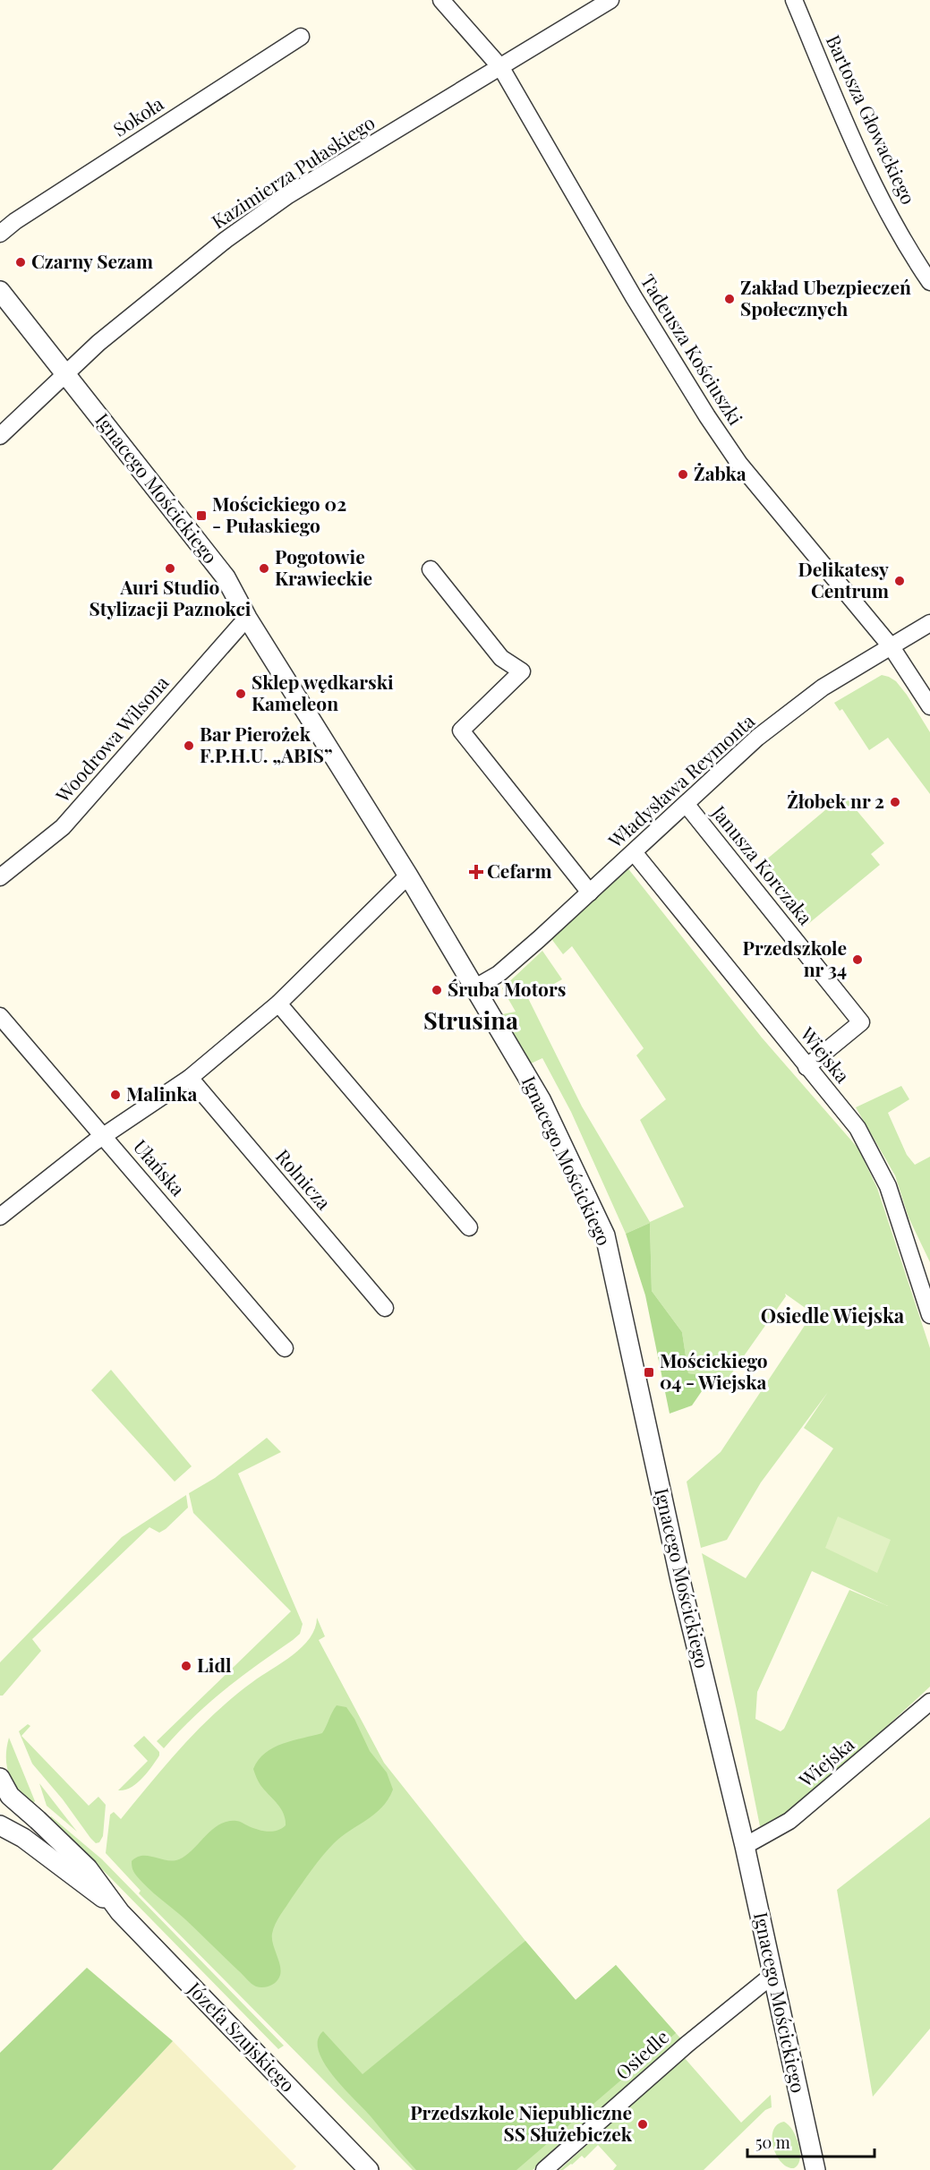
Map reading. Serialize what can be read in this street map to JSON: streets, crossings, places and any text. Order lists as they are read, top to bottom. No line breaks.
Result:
{"streets":{"street":["Sokoła","Bartosza Głowackiego","Kazimierza Pułaskiego","Tadeusza Kościuszki","Ignacego Mościckiego","Woodrowa Wilsona","Władysława Reymonta","Janusza Korczaka","Wiejska","Ułańska","Rolnicza","Józefa Szujskiego","Osiedle"]},"crossings":[["Kazimierza Pułaskiego","Tadeusza Kościuszki"],["Kazimierza Pułaskiego","Ignacego Mościckiego"],["Tadeusza Kościuszki","Władysława Reymonta"],["Ignacego Mościckiego","Woodrowa Wilsona"],["Ignacego Mościckiego","Władysława Reymonta"],["Ignacego Mościckiego","Wiejska"],["Ignacego Mościckiego","Osiedle"],["Władysława Reymonta","Janusza Korczaka"],["Władysława Reymonta","Wiejska"],["Janusza Korczaka","Wiejska"]],"districts":["Strusina","Osiedle Wiejska"],"places":{"other":["Czarny Sezam","Zakład Ubezpieczeń Społecznych","Żabka","Auri Studio Stylizacji Paznokci","Pogotowie Krawieckie","Delikatesy Centrum","Sklep wędkarski Kameleon","Bar Pierożek F.P.H.U. „ABIS”","Żłobek nr 2","Przedszkole nr 34","Śruba Motors","Malinka","Lidl","Przedszkole Niepubliczne SS Służebiczek"],"transit":["Mościckiego 02 - Pułaskiego","Mościckiego 04 - Wiejska"],"health":["Cefarm"]},"scale_bar":"50 m"}
